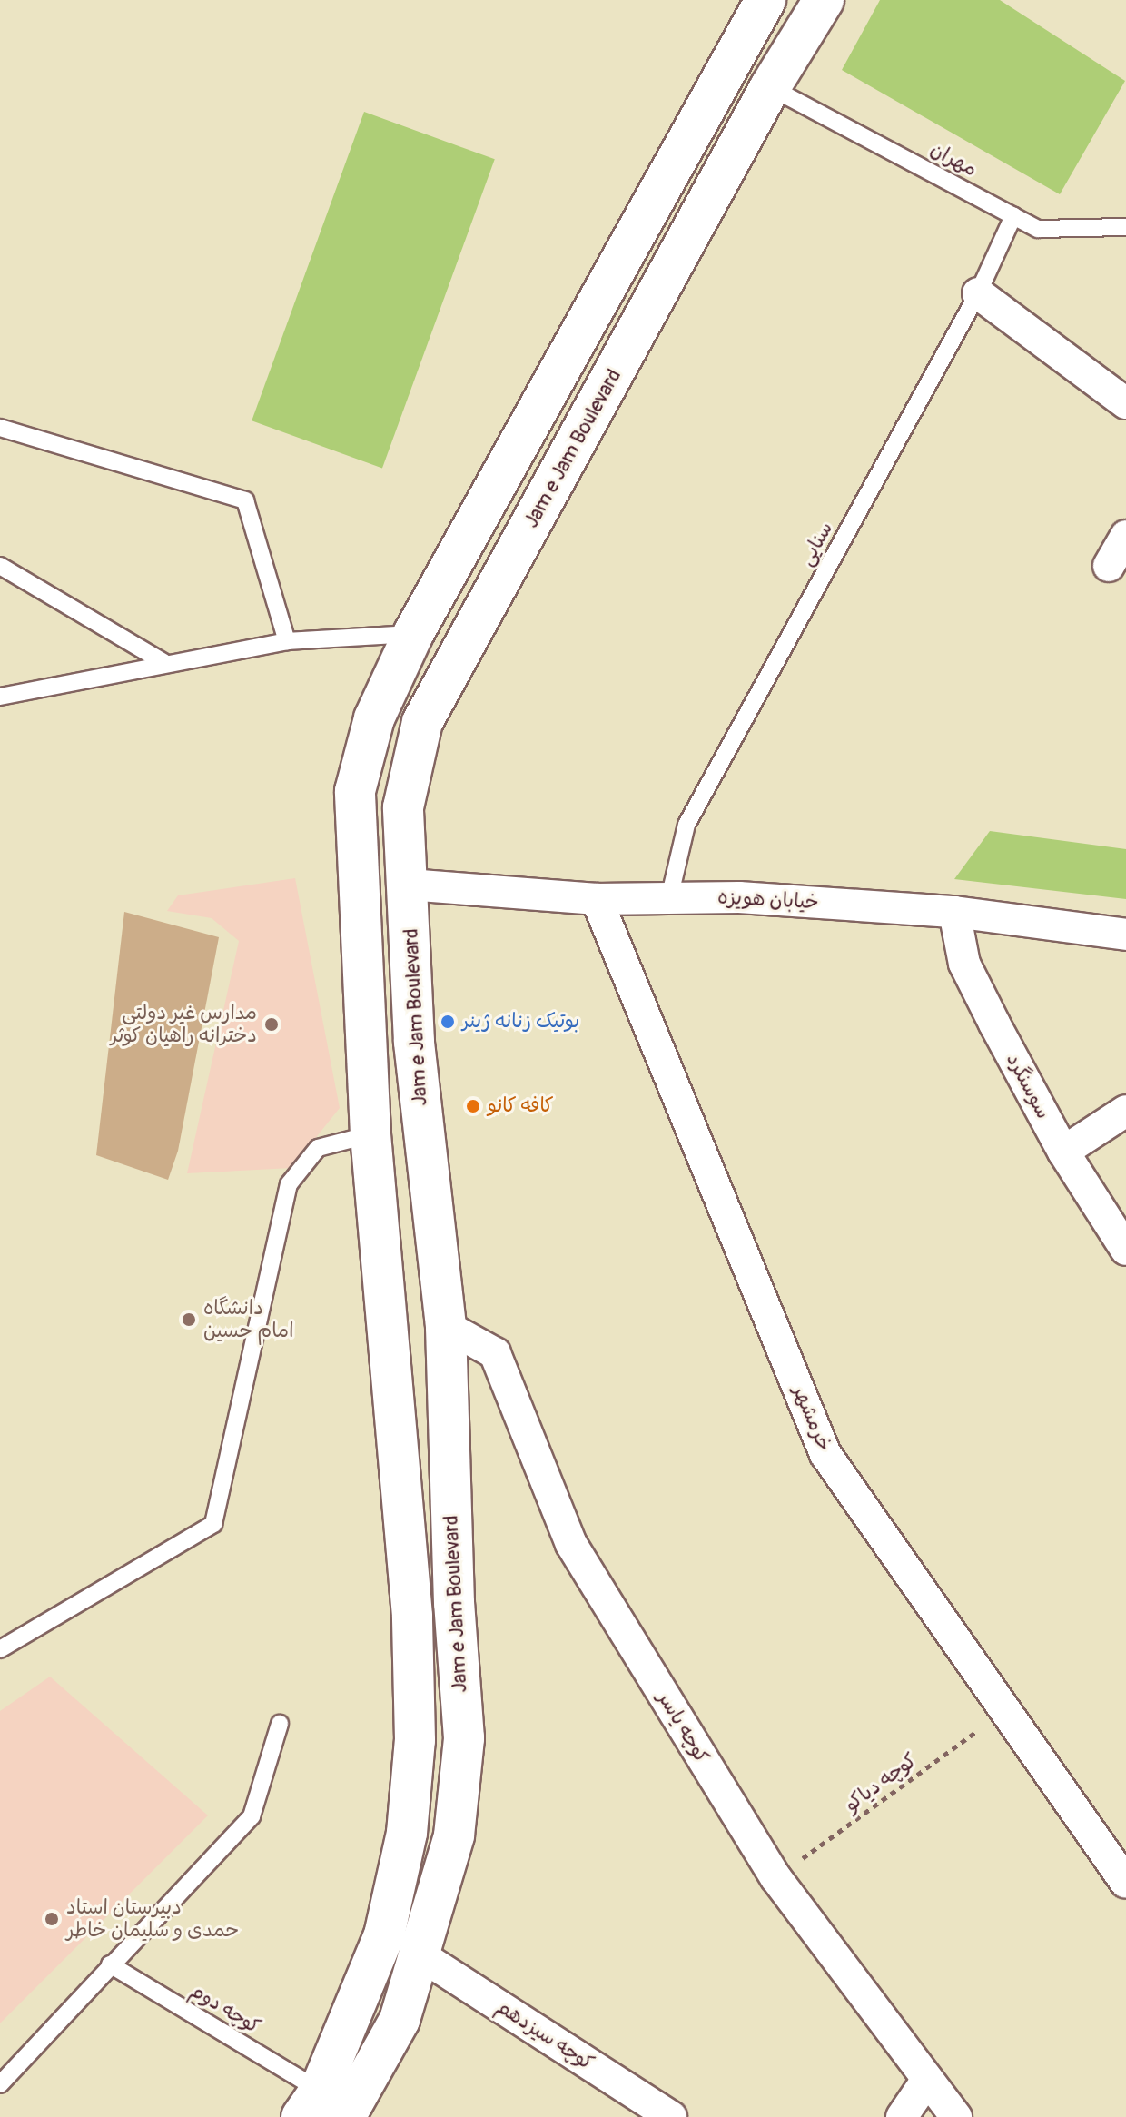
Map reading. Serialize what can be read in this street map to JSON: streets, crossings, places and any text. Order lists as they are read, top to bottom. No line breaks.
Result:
{"streets":{"main road":["Jam e Jam Boulevard"],"street":["خیابان هویزه","سوسنگرد","خرمشهر","کوچه یاسر","کوچه سیزدهم"],"lane":["مهران","سنایی","کوچه دوم"],"path":["کوچه دیاکو"]},"crossings":[["مهران","Jam e Jam Boulevard"],["مهران","سنایی"],["Jam e Jam Boulevard","خیابان هویزه"],["Jam e Jam Boulevard","کوچه یاسر"],["Jam e Jam Boulevard","کوچه دوم"],["Jam e Jam Boulevard","کوچه سیزدهم"],["سنایی","خیابان هویزه"],["خیابان هویزه","سوسنگرد"],["خیابان هویزه","خرمشهر"],["خرمشهر","کوچه دیاکو"],["کوچه یاسر","کوچه دیاکو"]],"places":["بوتیک زنانه ژینر","مدارس غیر دولتی دخترانه راهیان کوثر","کافه کانو","دانشگاه امام حسین","دبیرستان استاد حمدی و سلیمان خاطر"]}
